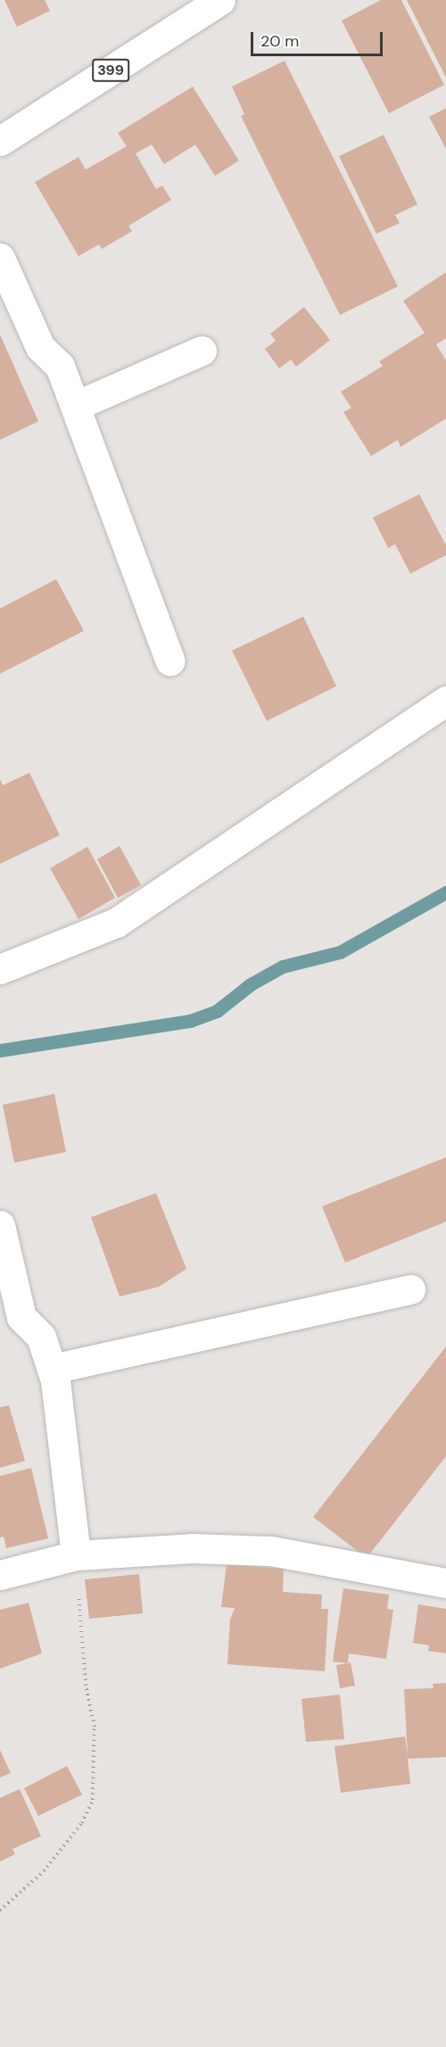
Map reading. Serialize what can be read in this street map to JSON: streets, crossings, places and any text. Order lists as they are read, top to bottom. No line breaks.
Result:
{"streets":{"main road":["399"]},"scale_bar":"20 m"}
